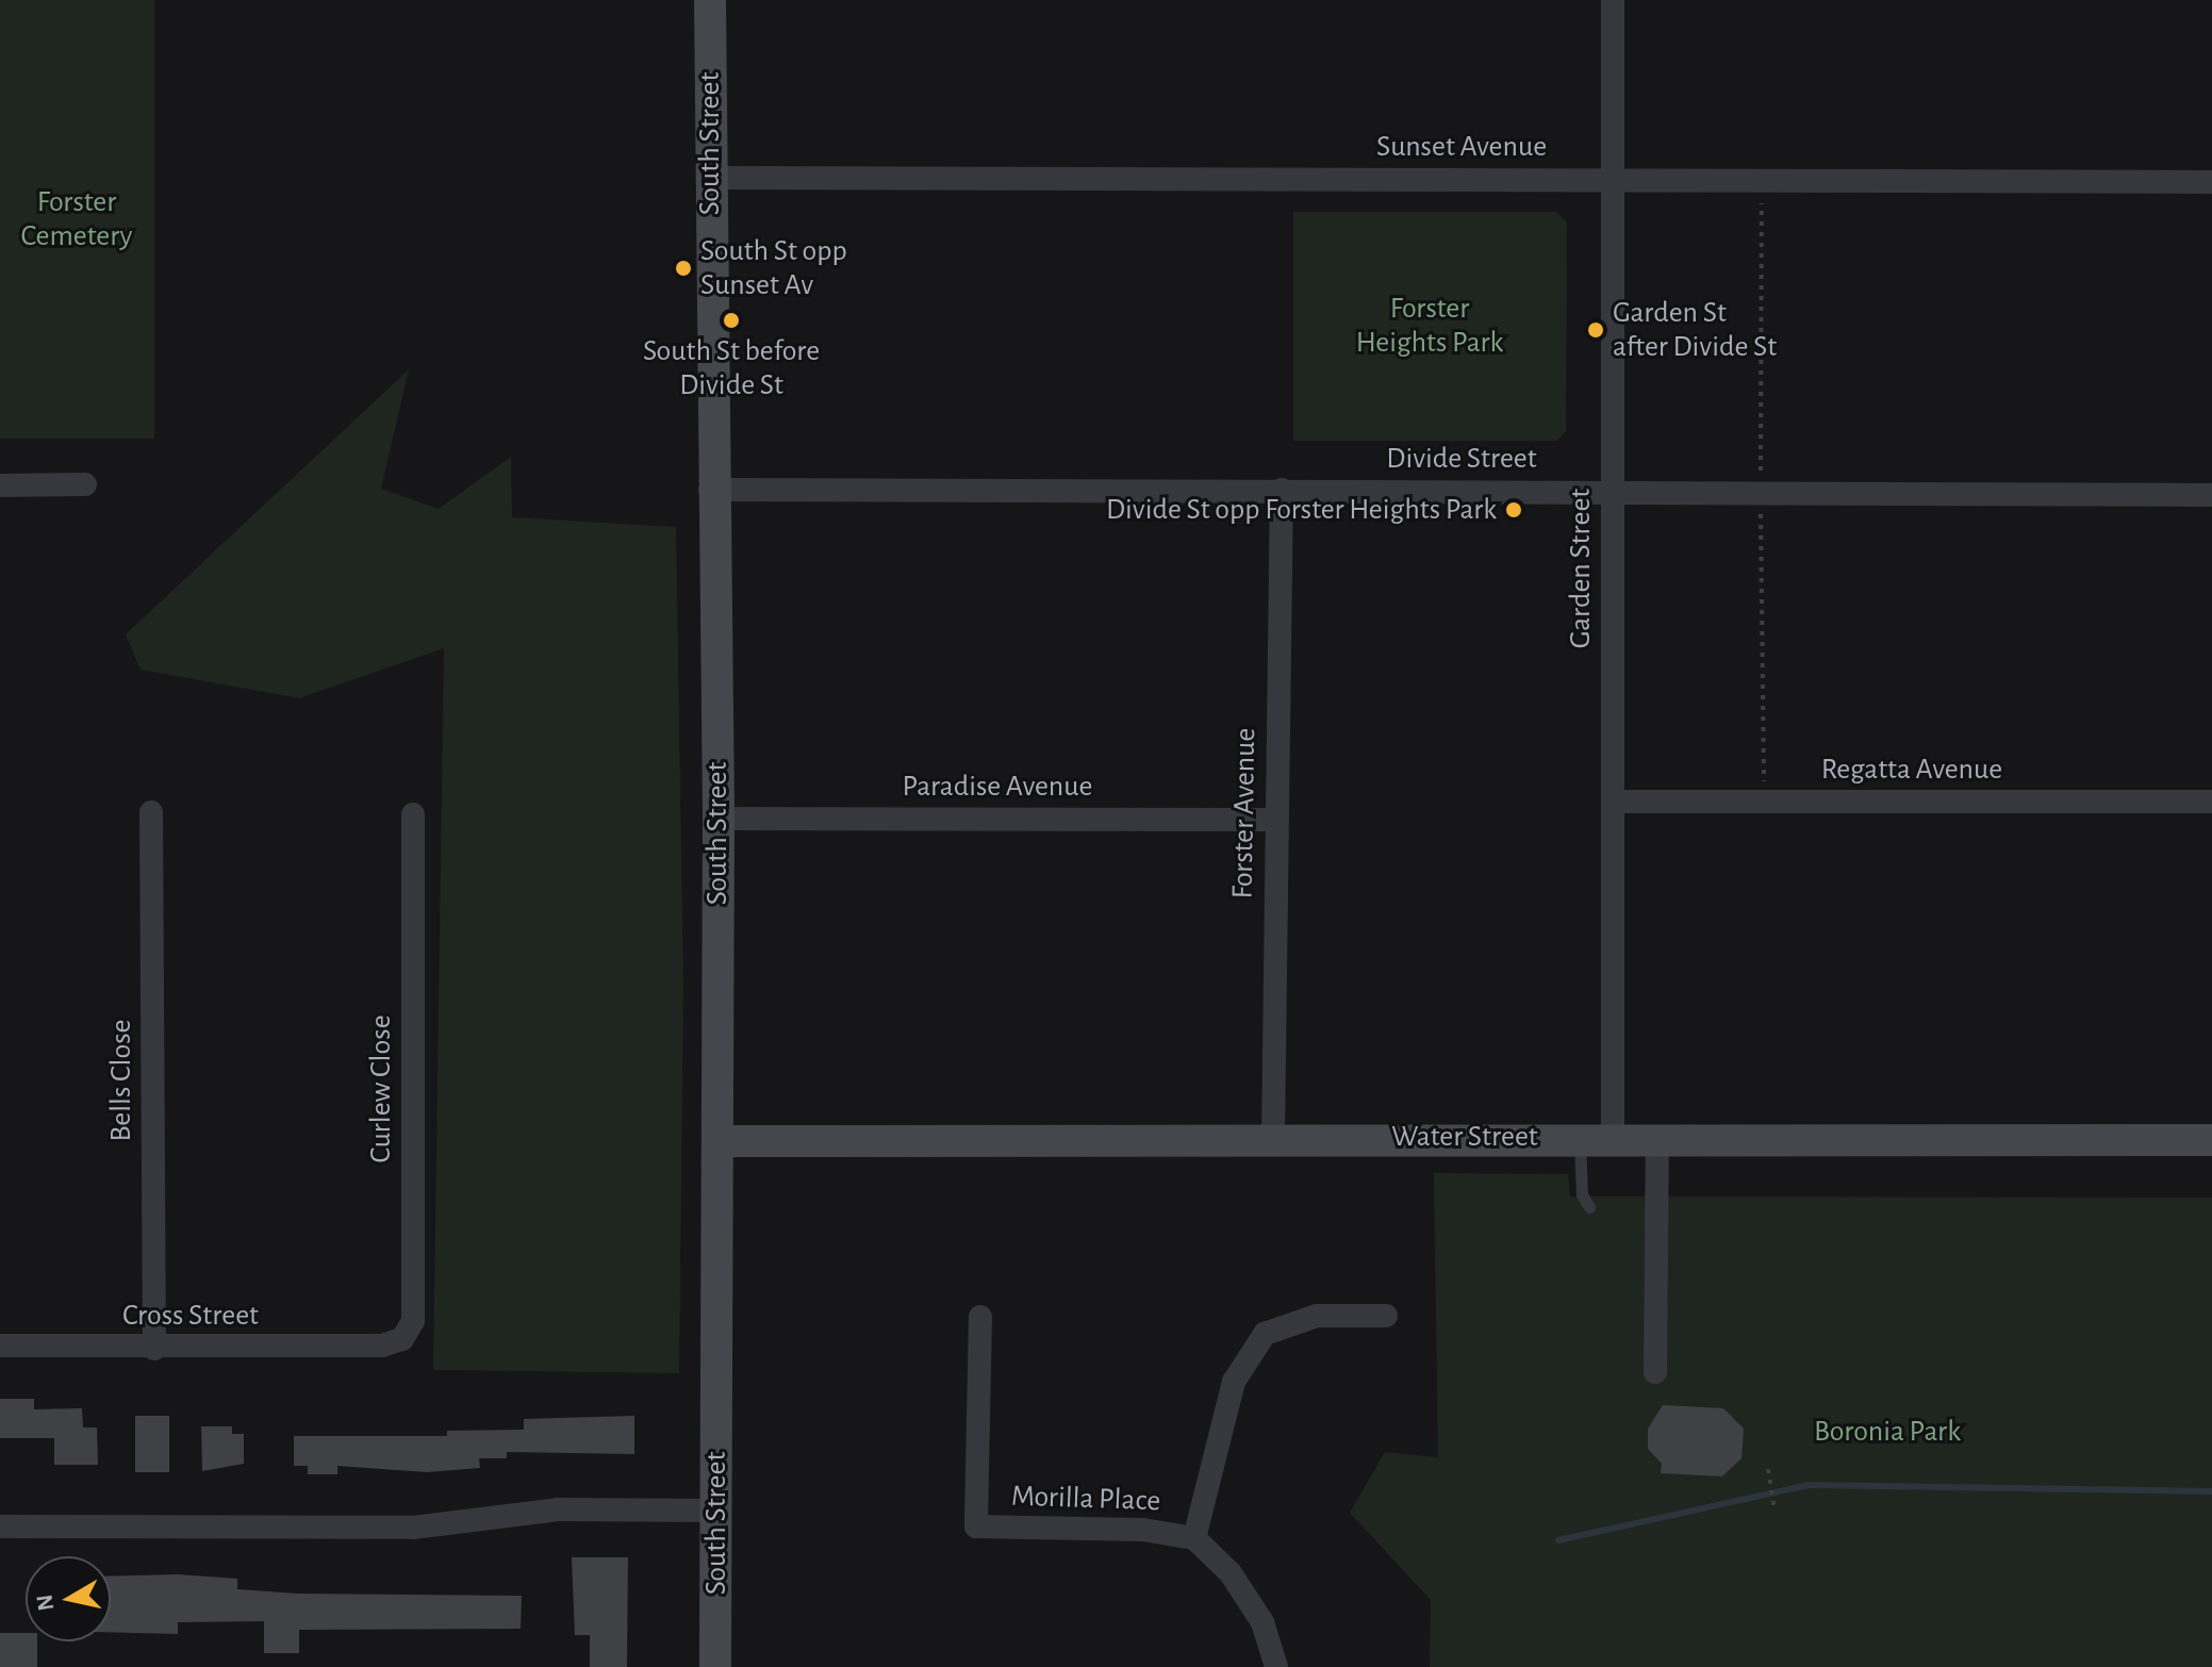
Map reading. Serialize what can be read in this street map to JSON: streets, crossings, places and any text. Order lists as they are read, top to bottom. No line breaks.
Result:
{"streets":{"street":["South Street","Sunset Avenue","Divide Street","Garden Street","Regatta Avenue","Paradise Avenue","Forster Avenue","Bells Close","Curlew Close","Water Street","Cross Street","Morilla Place"]},"crossings":[["South Street","Sunset Avenue"],["South Street","Divide Street"],["South Street","Paradise Avenue"],["South Street","Water Street"],["Sunset Avenue","Garden Street"],["Divide Street","Garden Street"],["Divide Street","Forster Avenue"],["Garden Street","Regatta Avenue"],["Garden Street","Water Street"],["Paradise Avenue","Forster Avenue"],["Forster Avenue","Water Street"],["Bells Close","Cross Street"],["Curlew Close","Cross Street"]],"parks":["Forster Cemetery","Forster Heights Park","Boronia Park"],"places":["South St opp Sunset Av","South St before Divide St","Garden St after Divide St","Divide St opp Forster Heights Park"],"north":"left"}
